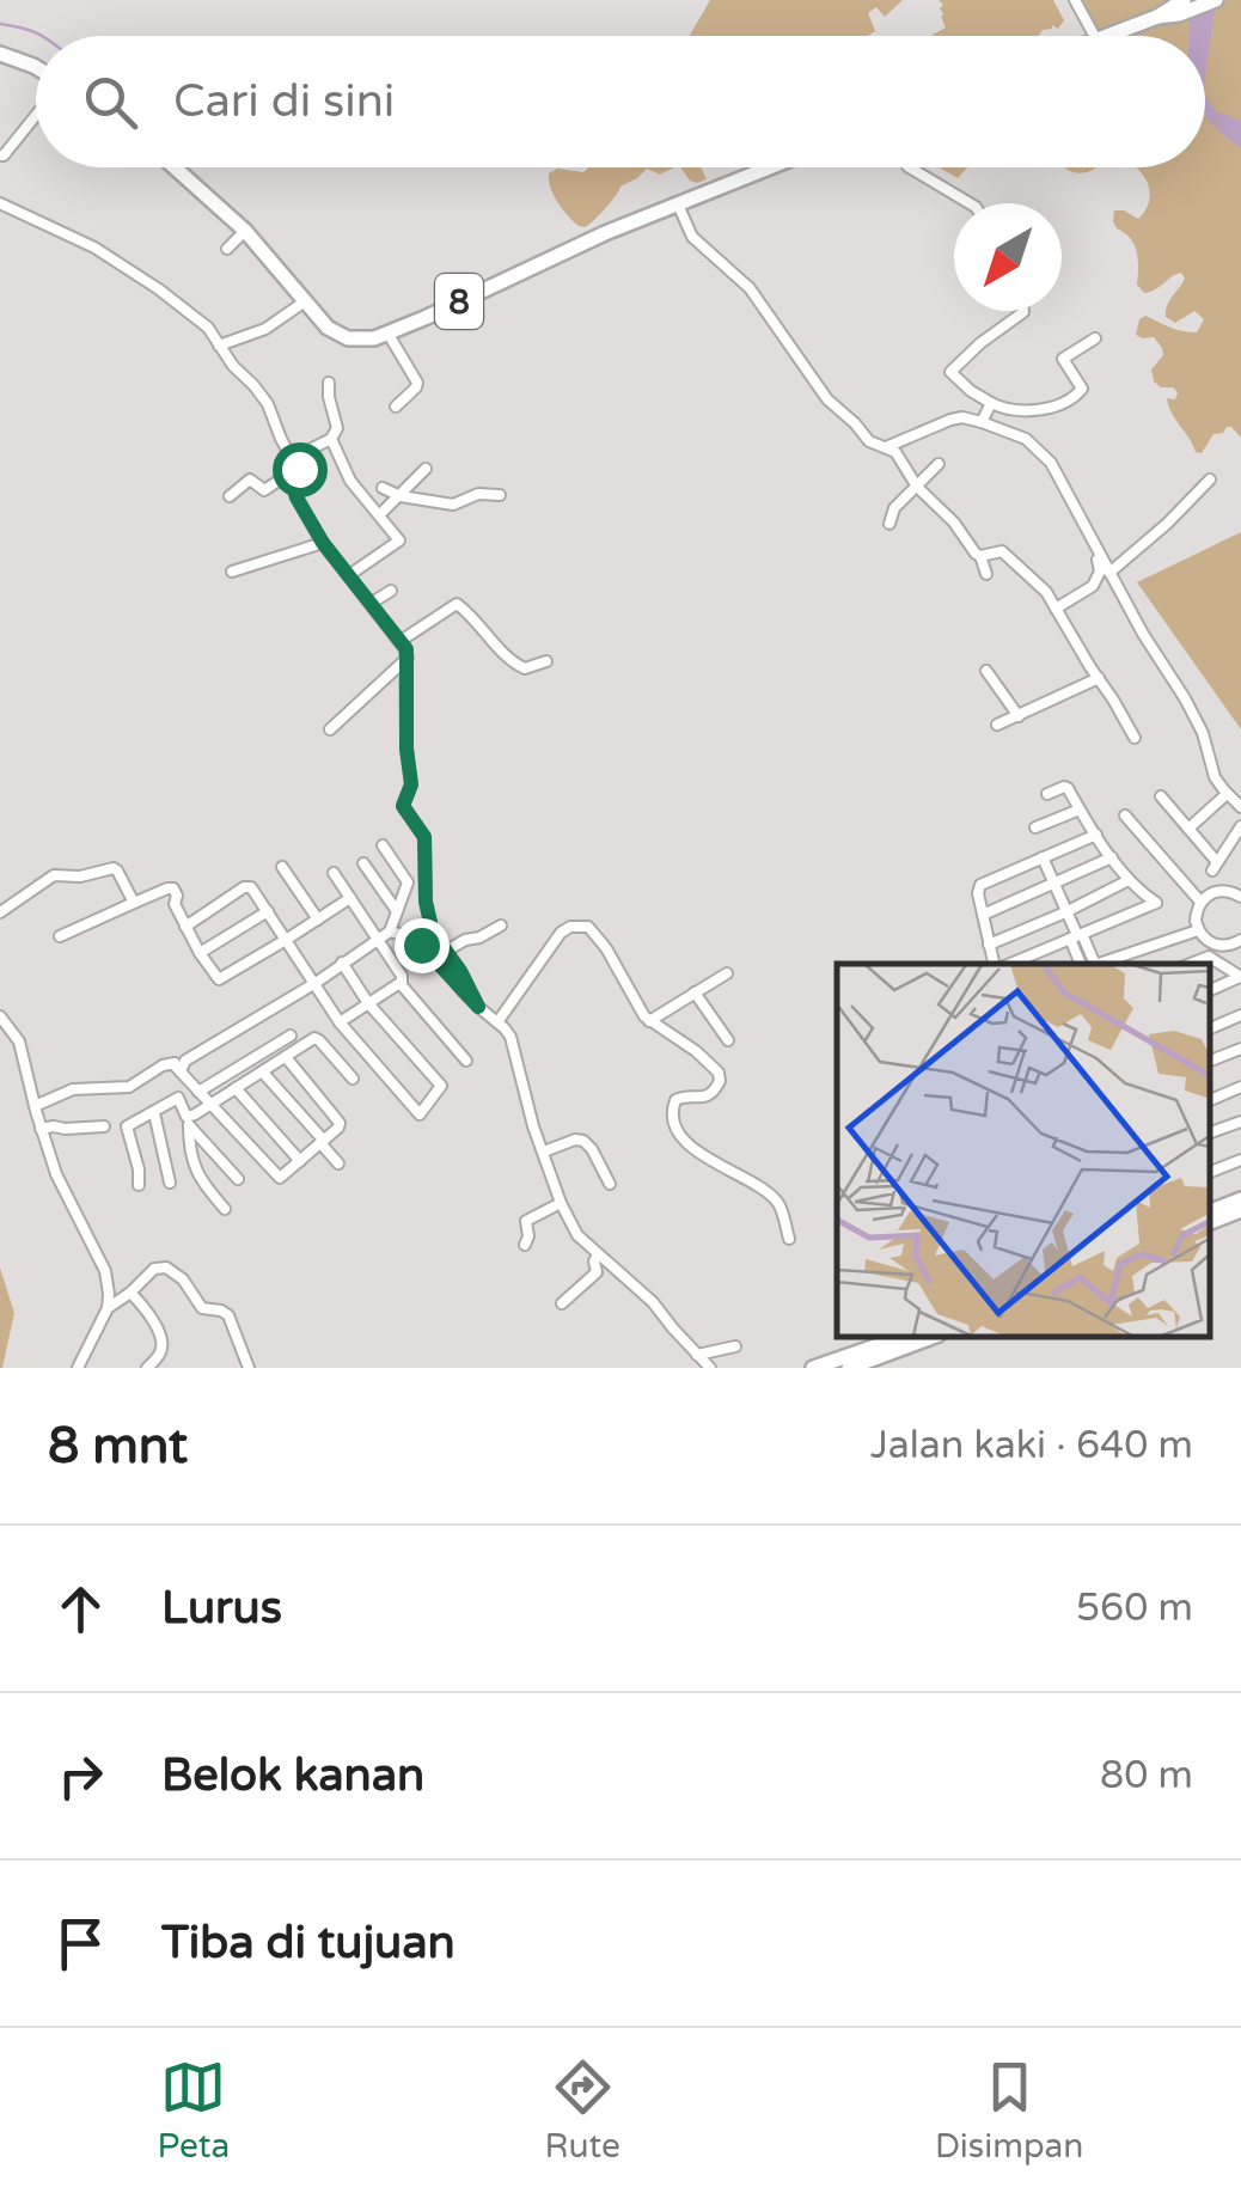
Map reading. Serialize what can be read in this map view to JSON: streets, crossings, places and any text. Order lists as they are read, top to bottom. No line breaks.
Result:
{"streets":{"highway":["8"]},"north":"bottom left","page":{"search":"Cari di sini","heading":["8 mnt","Jalan kaki · 640 m"],"list":[["Lurus","560 m"],["Belok kanan","80 m"],"Tiba di tujuan"],"nav":["Peta","Rute","Disimpan"]}}
